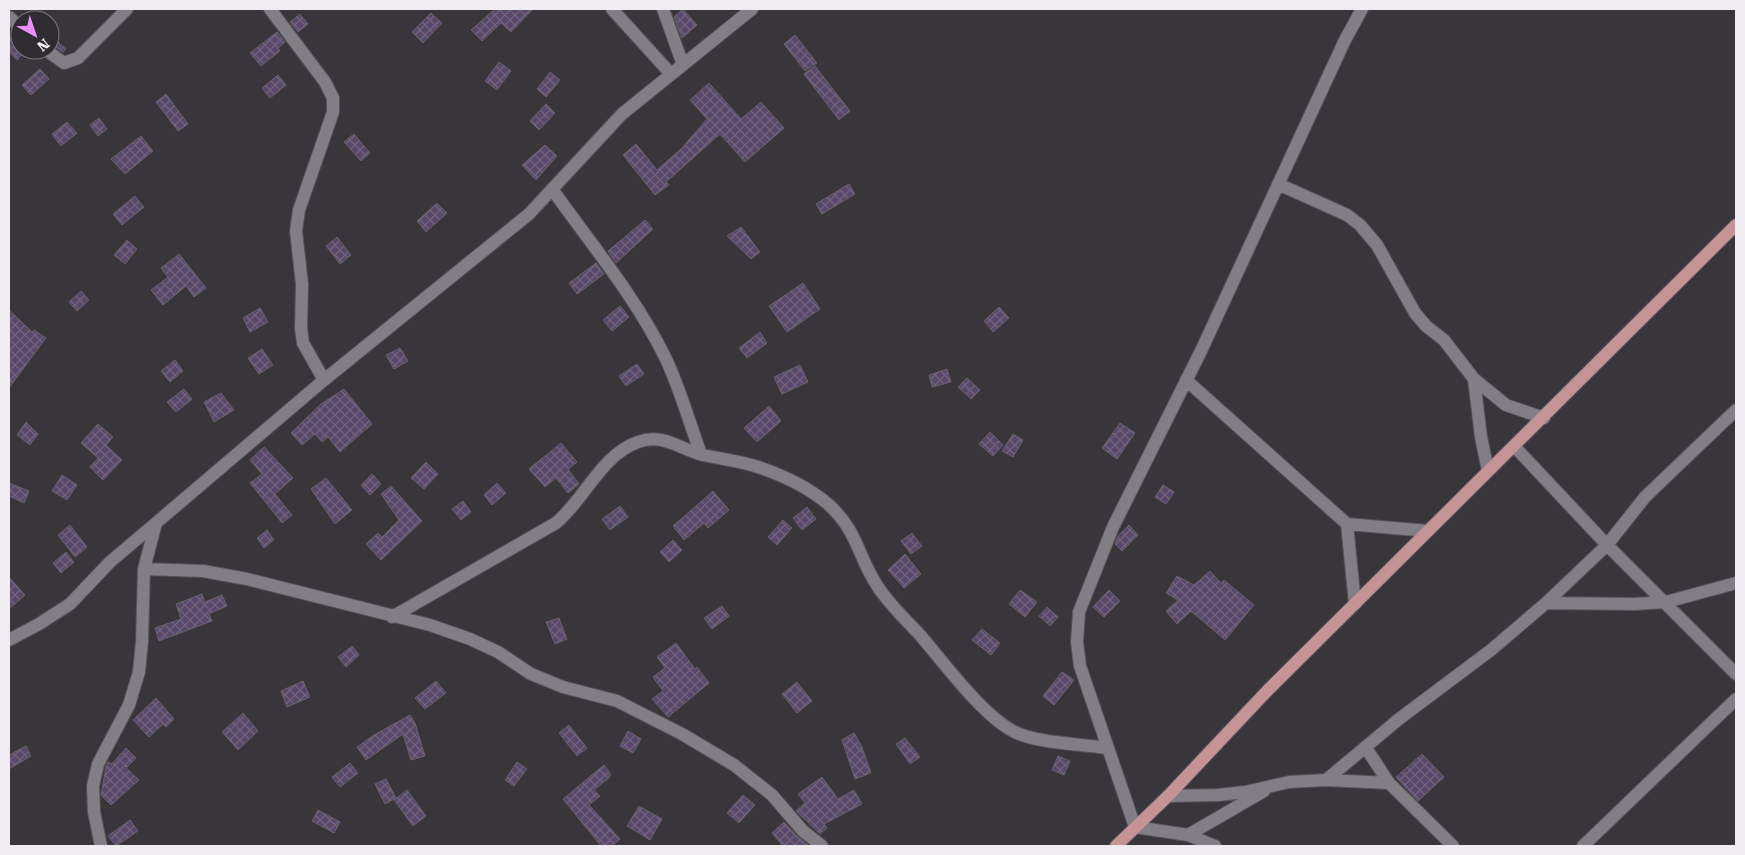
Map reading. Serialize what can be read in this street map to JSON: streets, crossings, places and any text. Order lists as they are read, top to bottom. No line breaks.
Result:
{"north":"bottom right"}
